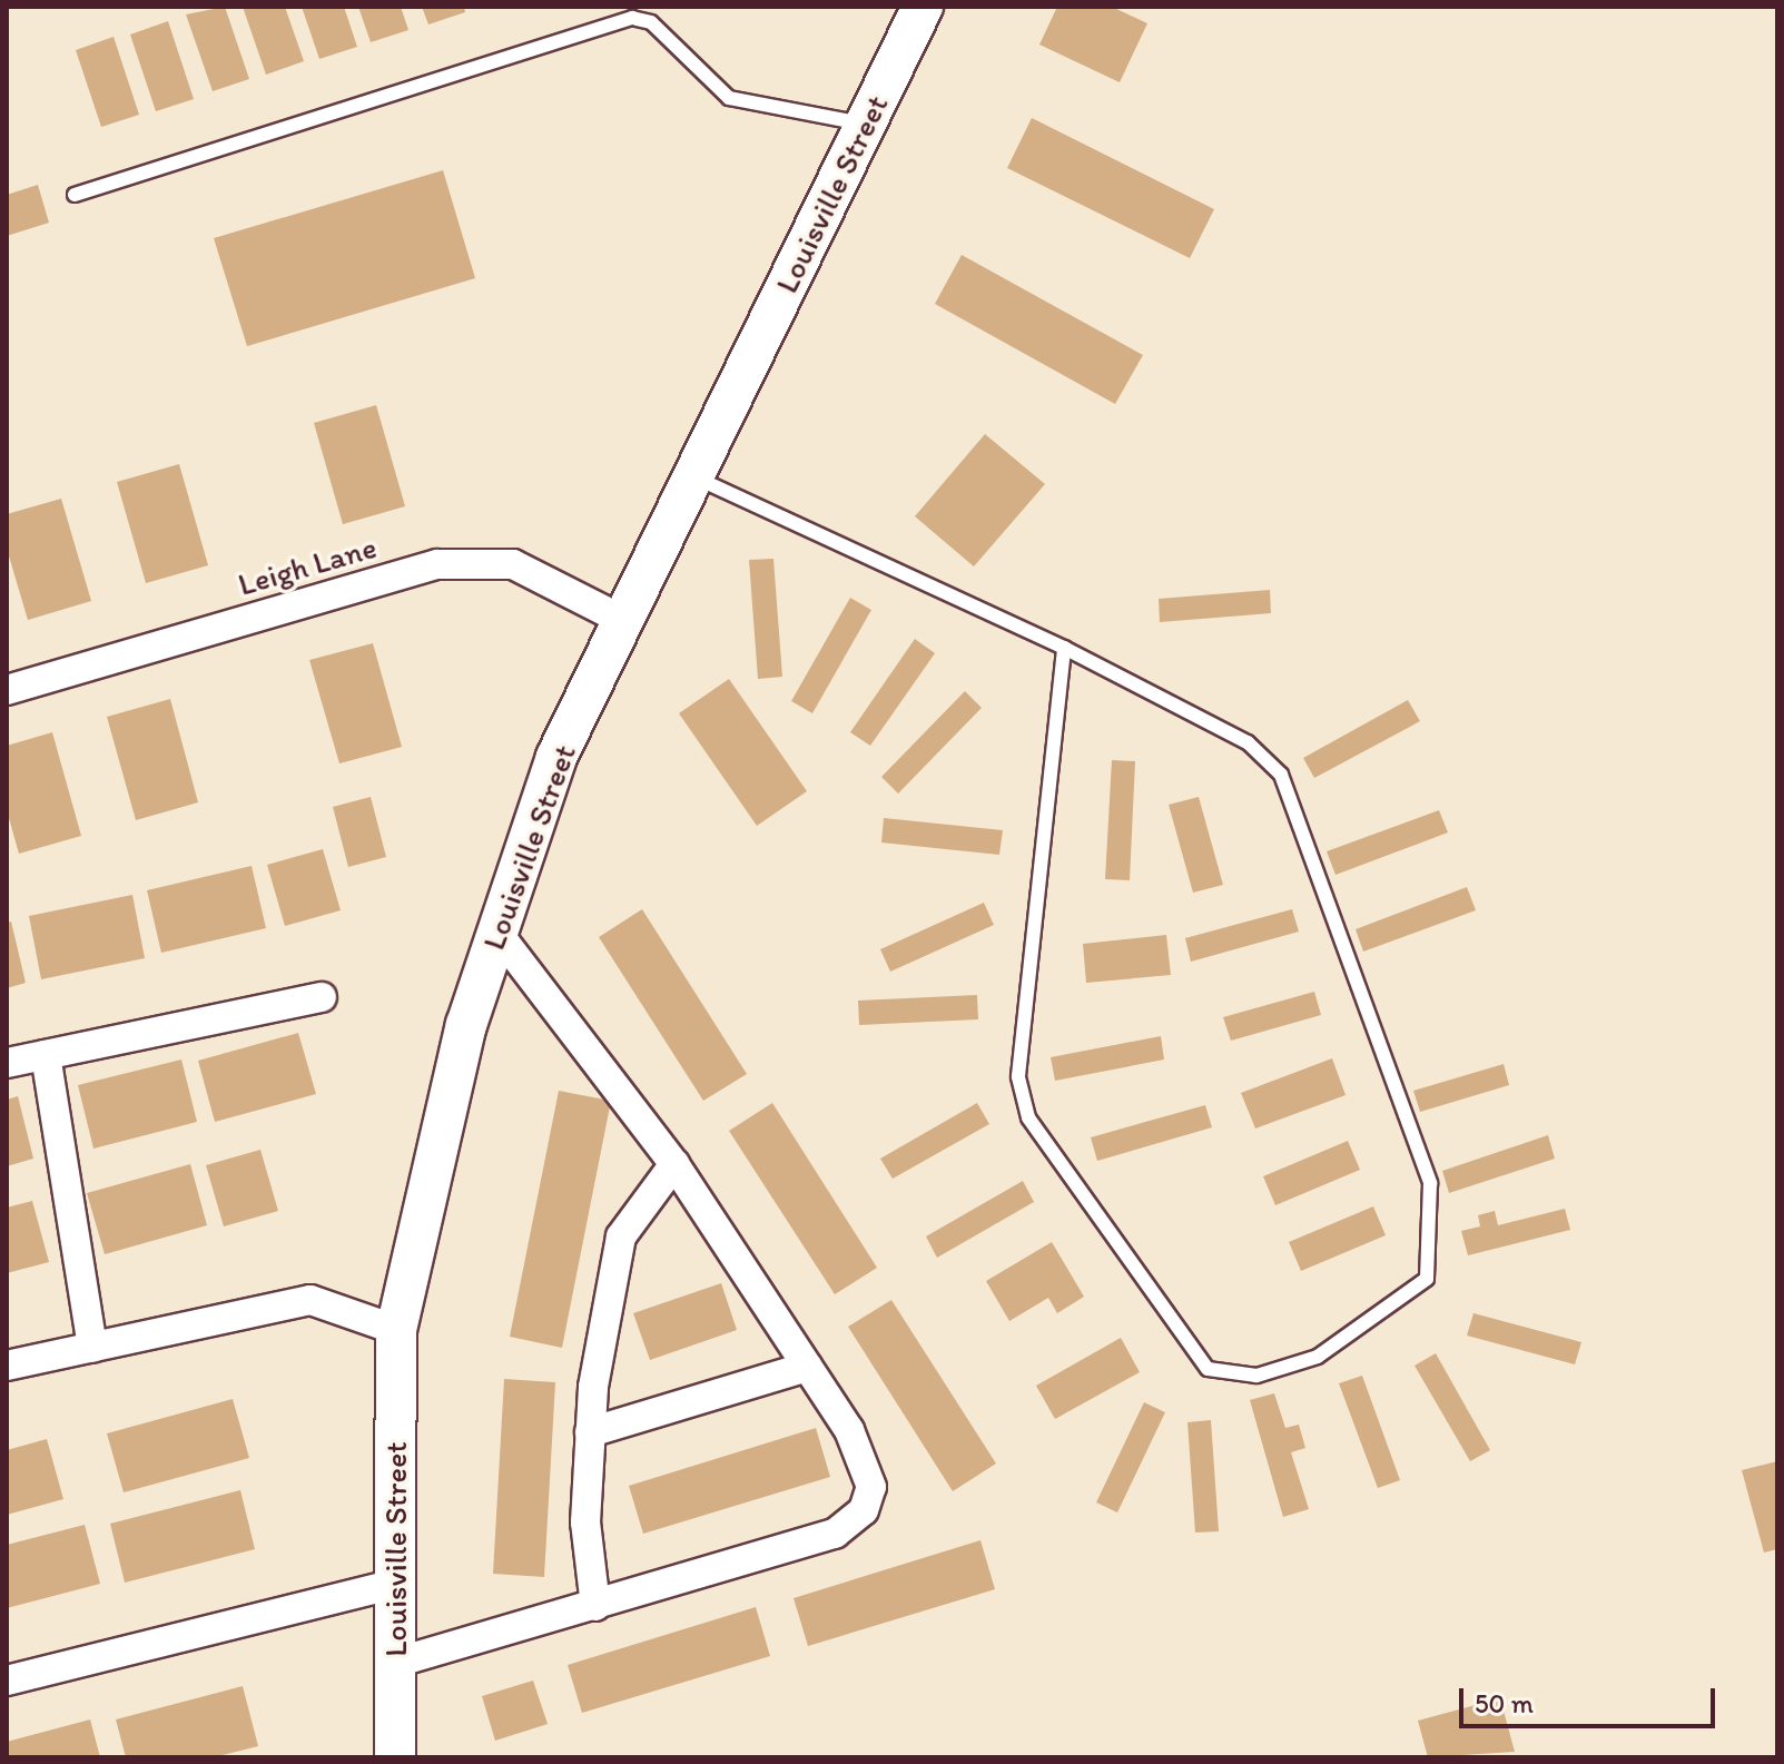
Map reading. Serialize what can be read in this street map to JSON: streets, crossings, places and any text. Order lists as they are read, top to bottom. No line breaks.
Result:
{"streets":{"main road":["Louisville Street"],"street":["Leigh Lane"]},"crossings":[["Louisville Street","Leigh Lane"]],"scale_bar":"50 m"}
